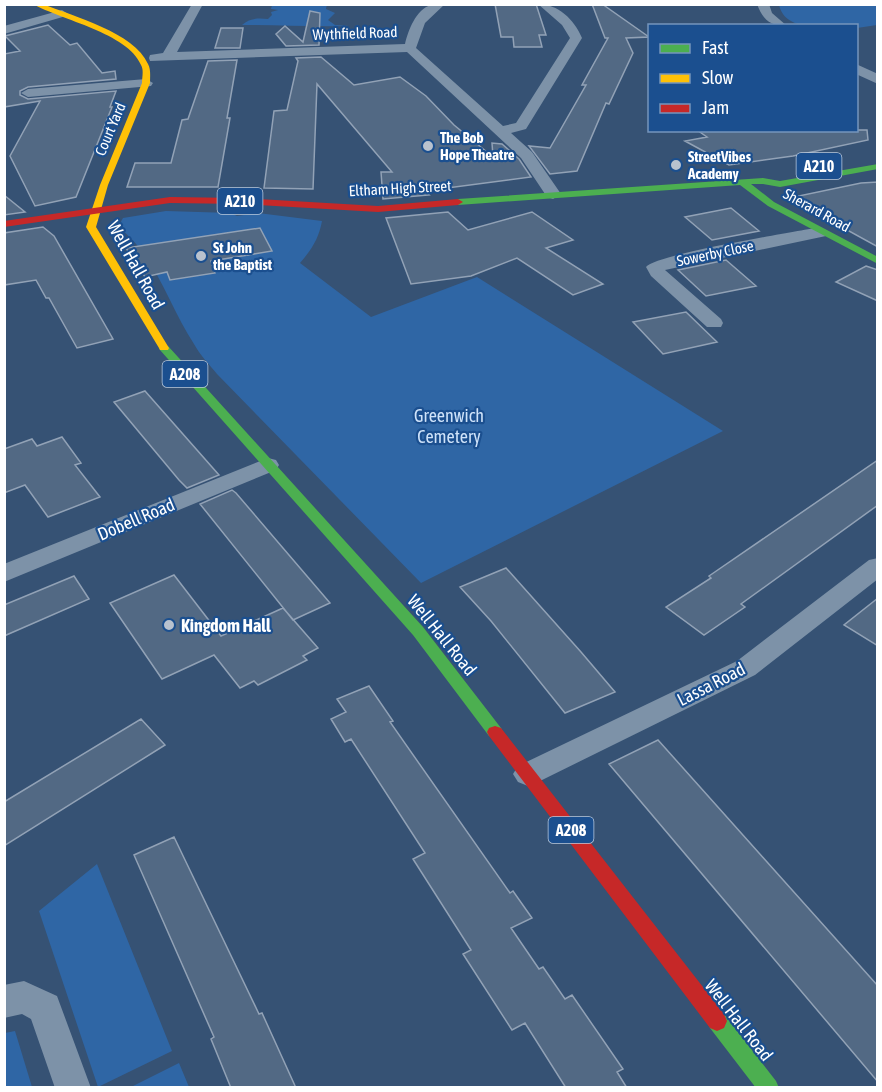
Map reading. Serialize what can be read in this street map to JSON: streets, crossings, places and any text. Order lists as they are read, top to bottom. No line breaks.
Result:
{"streets":{"main road":["Court Yard","A210","Eltham High Street","Sherard Road","Well Hall Road","A208"],"street":["Wythfield Road","Sowerby Close","Dobell Road","Lassa Road"]},"crossings":[["Wythfield Road","Eltham High Street"],["Court Yard","Eltham High Street"],["Court Yard","Well Hall Road"],["A210","Eltham High Street"],["Eltham High Street","Sherard Road"],["Eltham High Street","Well Hall Road"],["Sherard Road","Sowerby Close"],["Well Hall Road","Dobell Road"],["Well Hall Road","Lassa Road"]],"parks":["Greenwich Cemetery"],"places":["The Bob Hope Theatre","StreetVibes Academy","St John the Baptist","Kingdom Hall"],"legend":["Fast","Slow","Jam"]}
